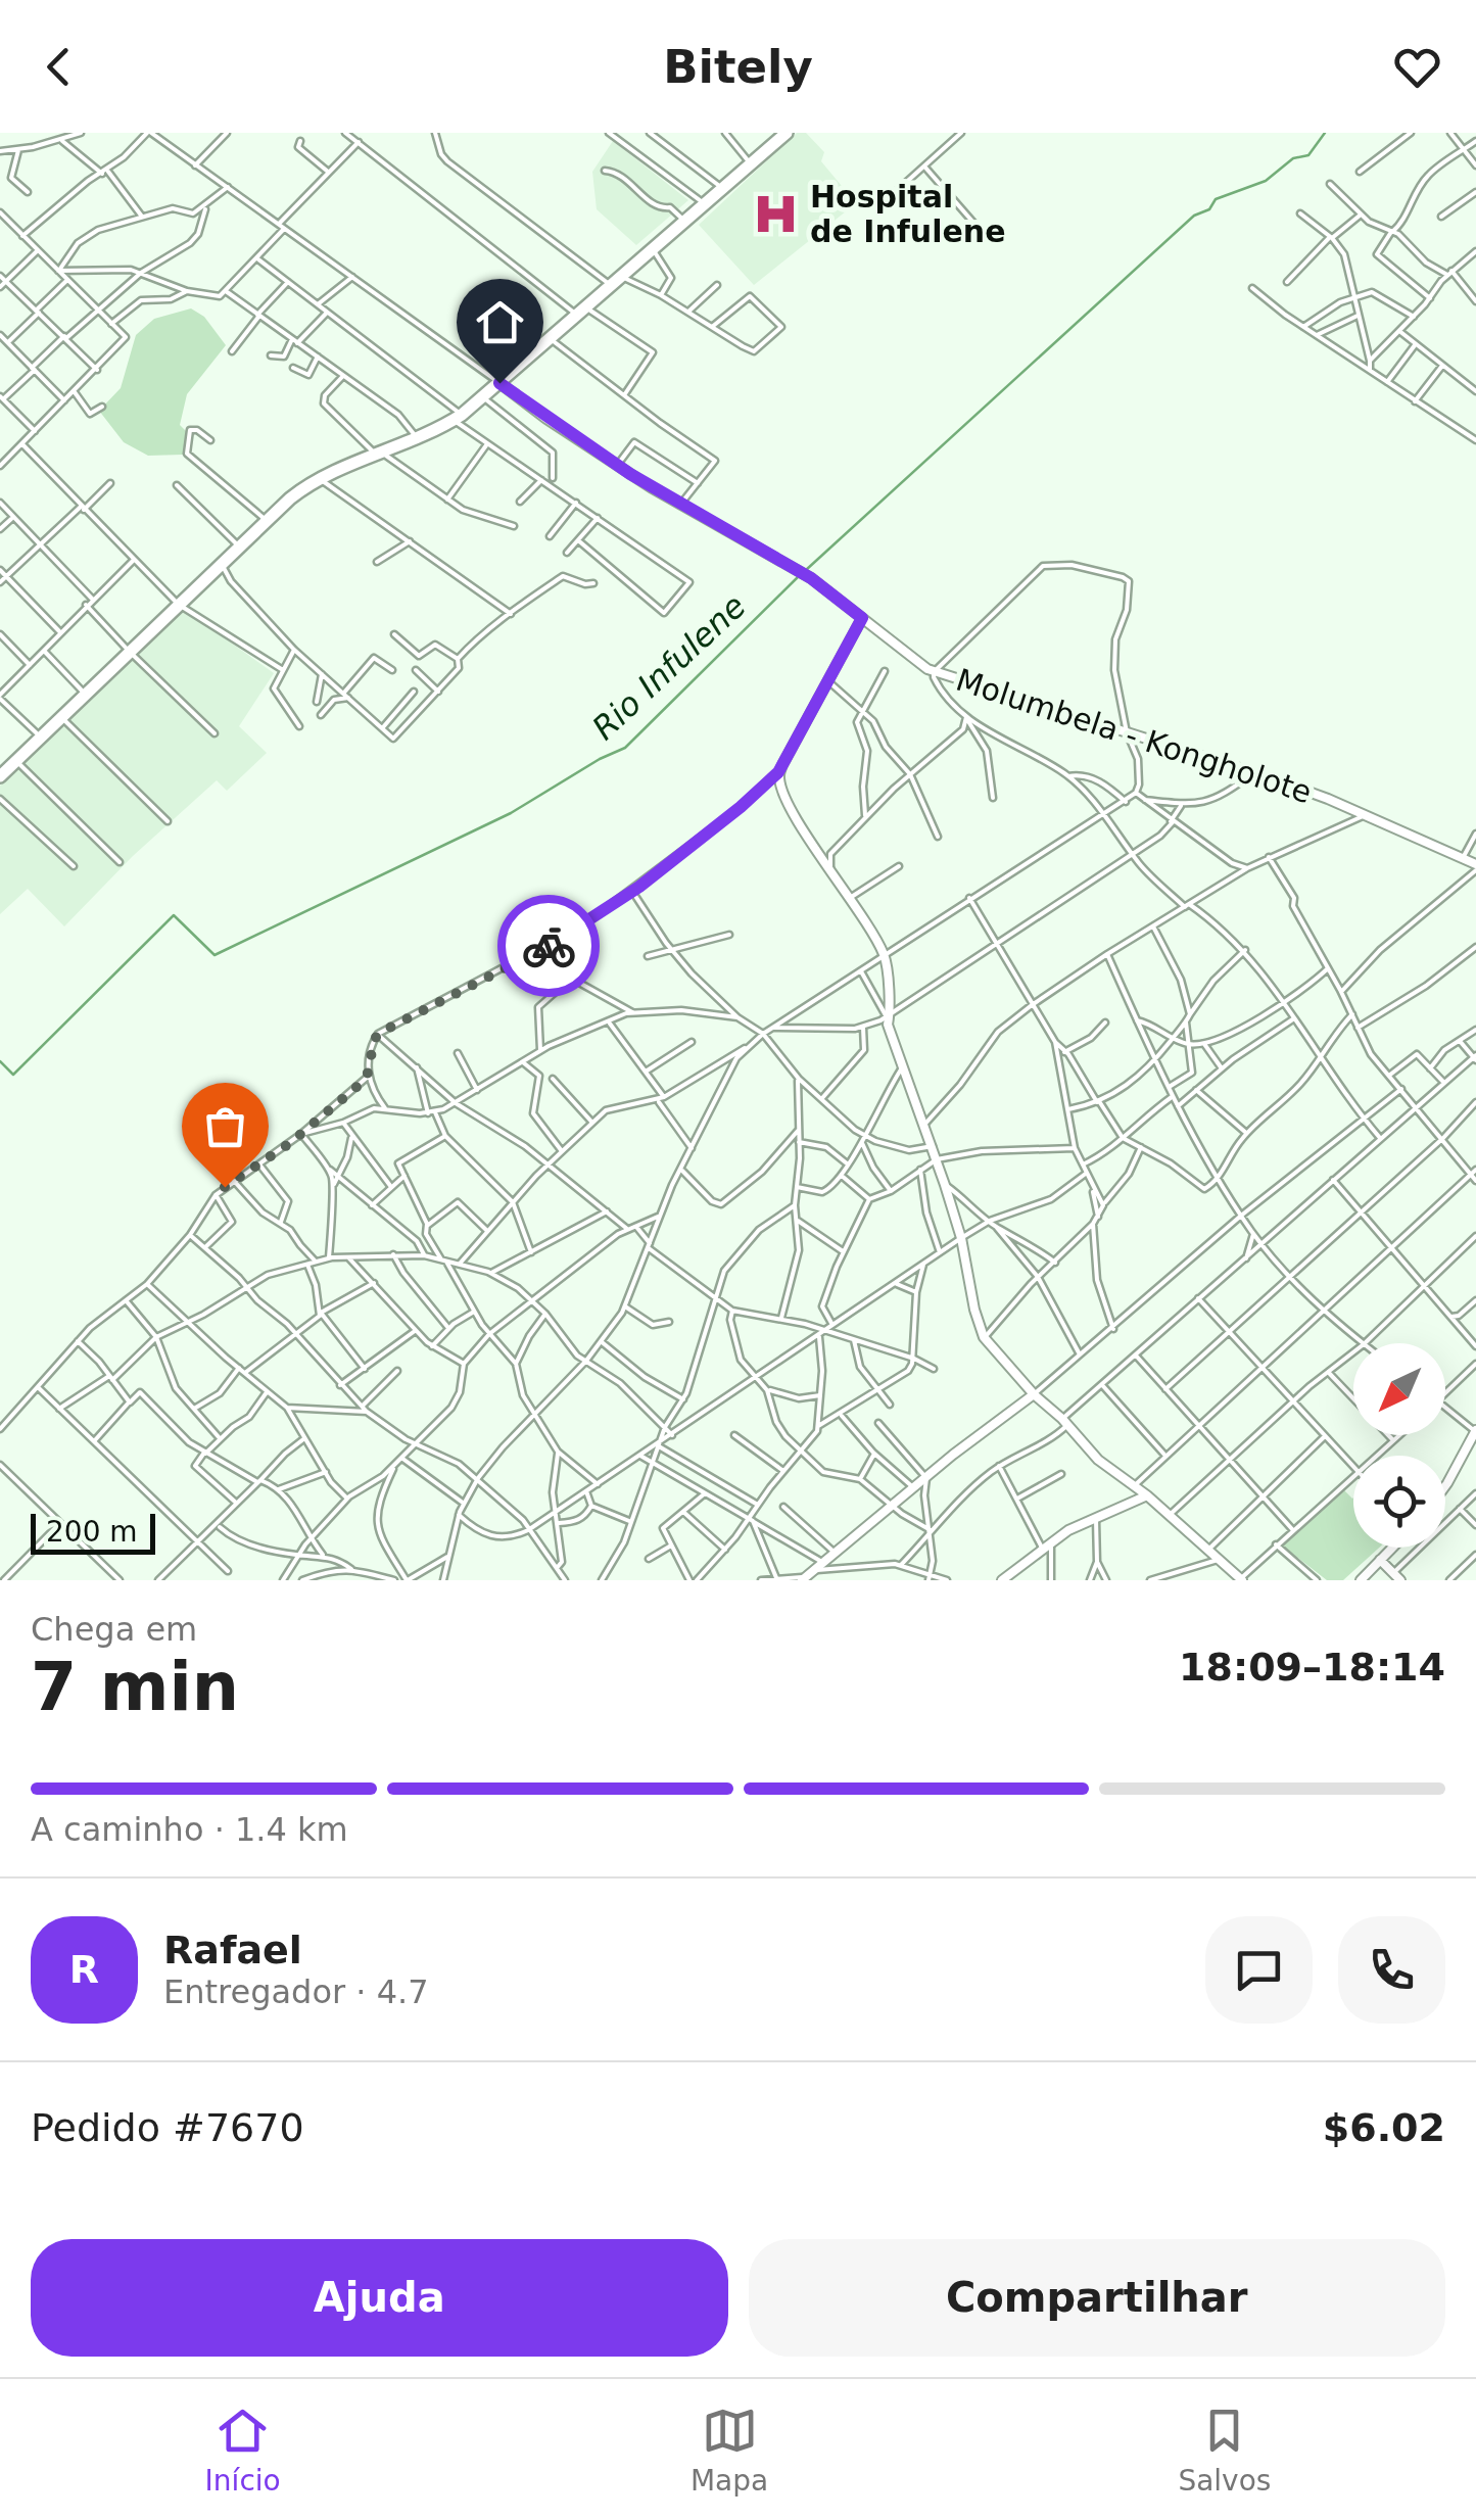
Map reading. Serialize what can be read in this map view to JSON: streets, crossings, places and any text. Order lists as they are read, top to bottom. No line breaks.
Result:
{"streets":{"street":["Molumbela - Kongholote"]},"water":["Rio Infulene"],"places":{"hospital":["Hospital de Infulene"]},"scale_bar":"200 m","north":"bottom left","page":{"header":"Bitely","scale":"200 m","heading":["7 min","Chega em","18:09–18:14"],"panel":["Rafael","Entregador · 4.7","Pedido #7670","$6.02"],"bar":"A caminho · 1.4 km","round":"R","buttons":["Ajuda","Compartilhar"],"tabs":["Início","Mapa","Salvos"]}}
